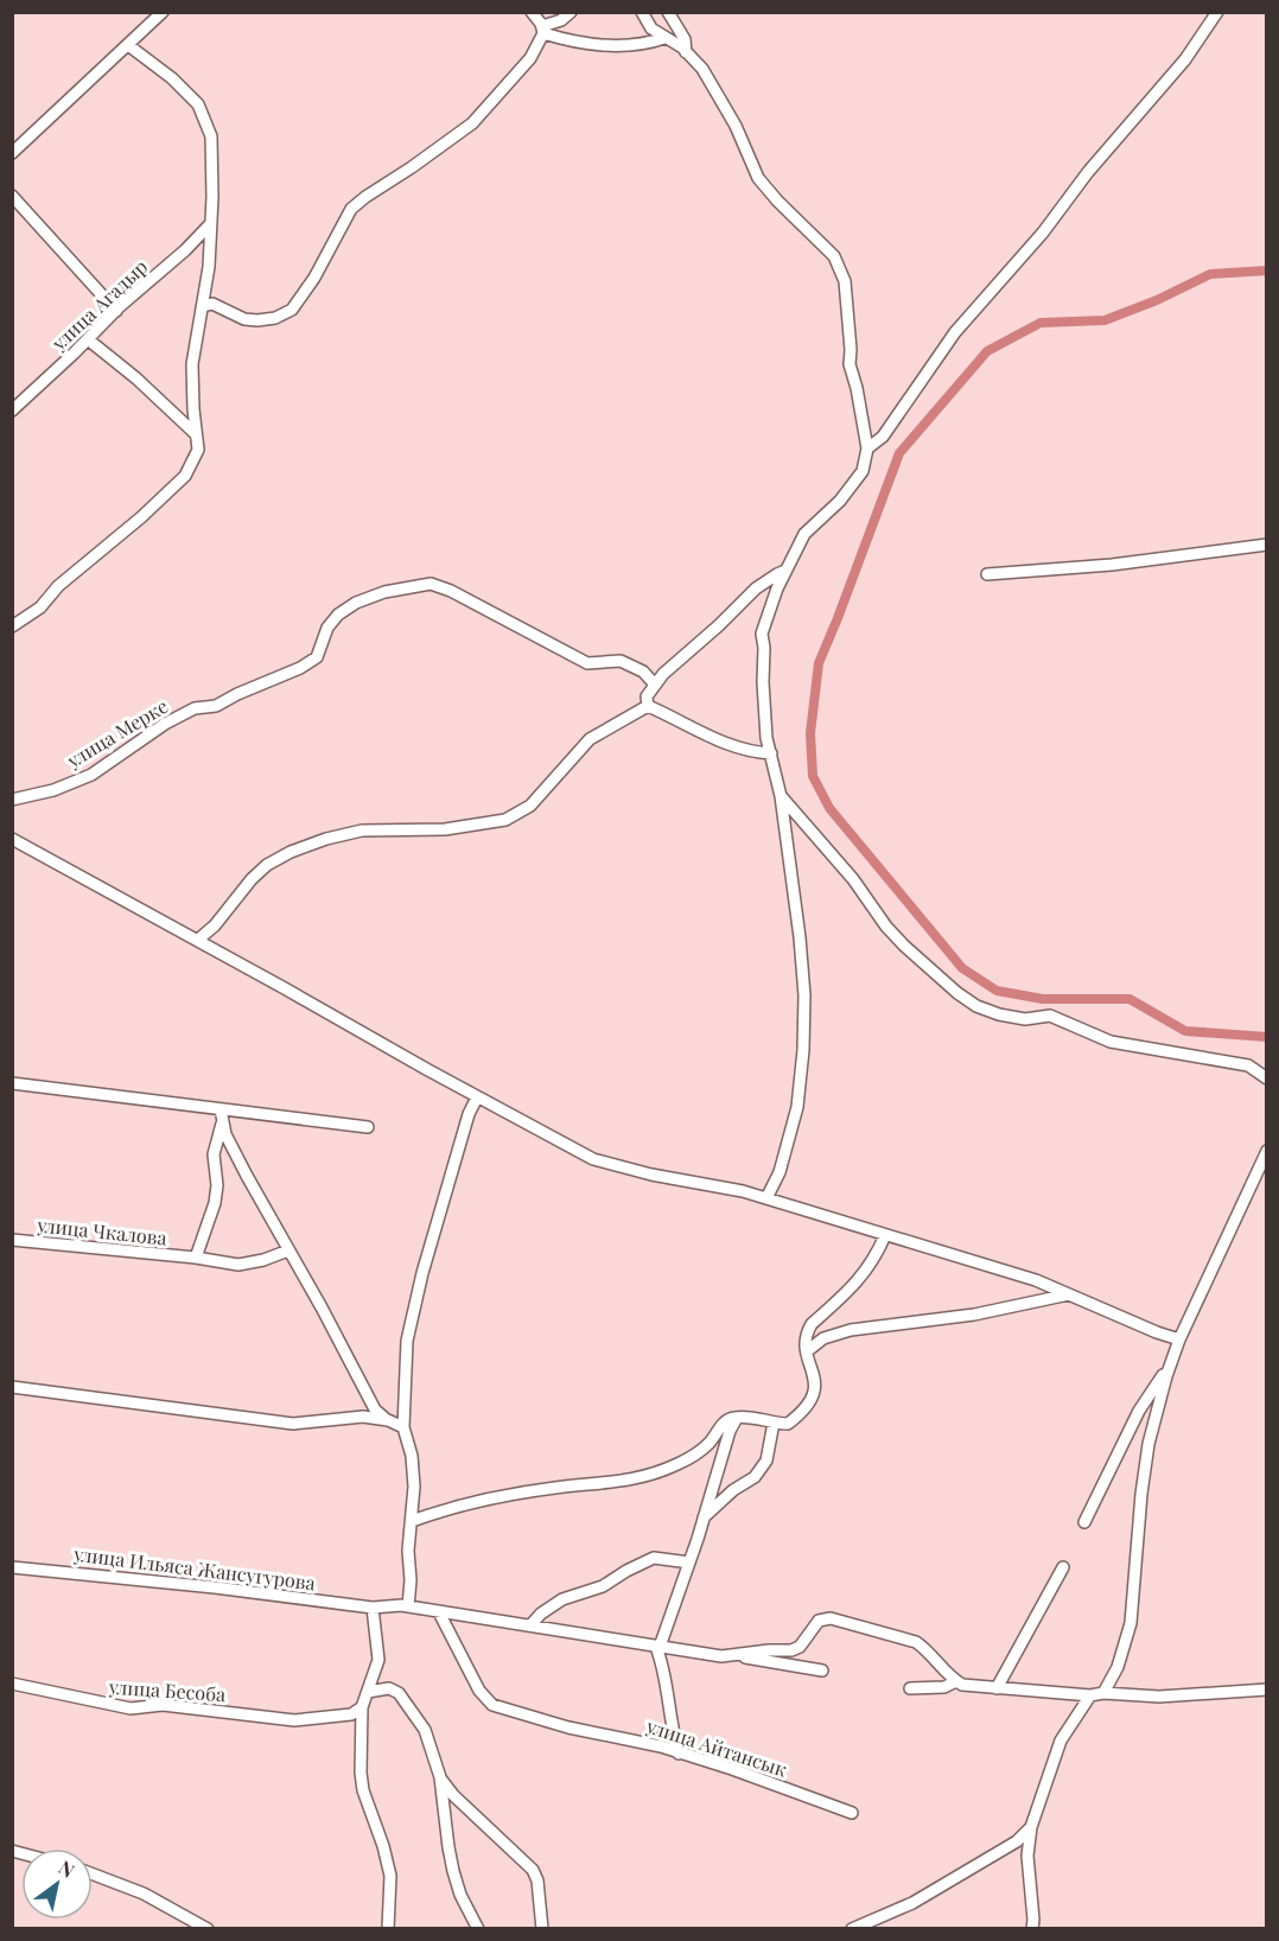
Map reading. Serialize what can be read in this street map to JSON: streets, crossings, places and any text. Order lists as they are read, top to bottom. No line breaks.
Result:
{"streets":{"street":["улица Агадыр","улица Мерке","улица Чкалова","улица Ильяса Жансугурова","улица Бесоба","улица Айтансык"]},"crossings":[["улица Ильяса Жансугурова","улица Айтансык"]],"north":"top right"}
